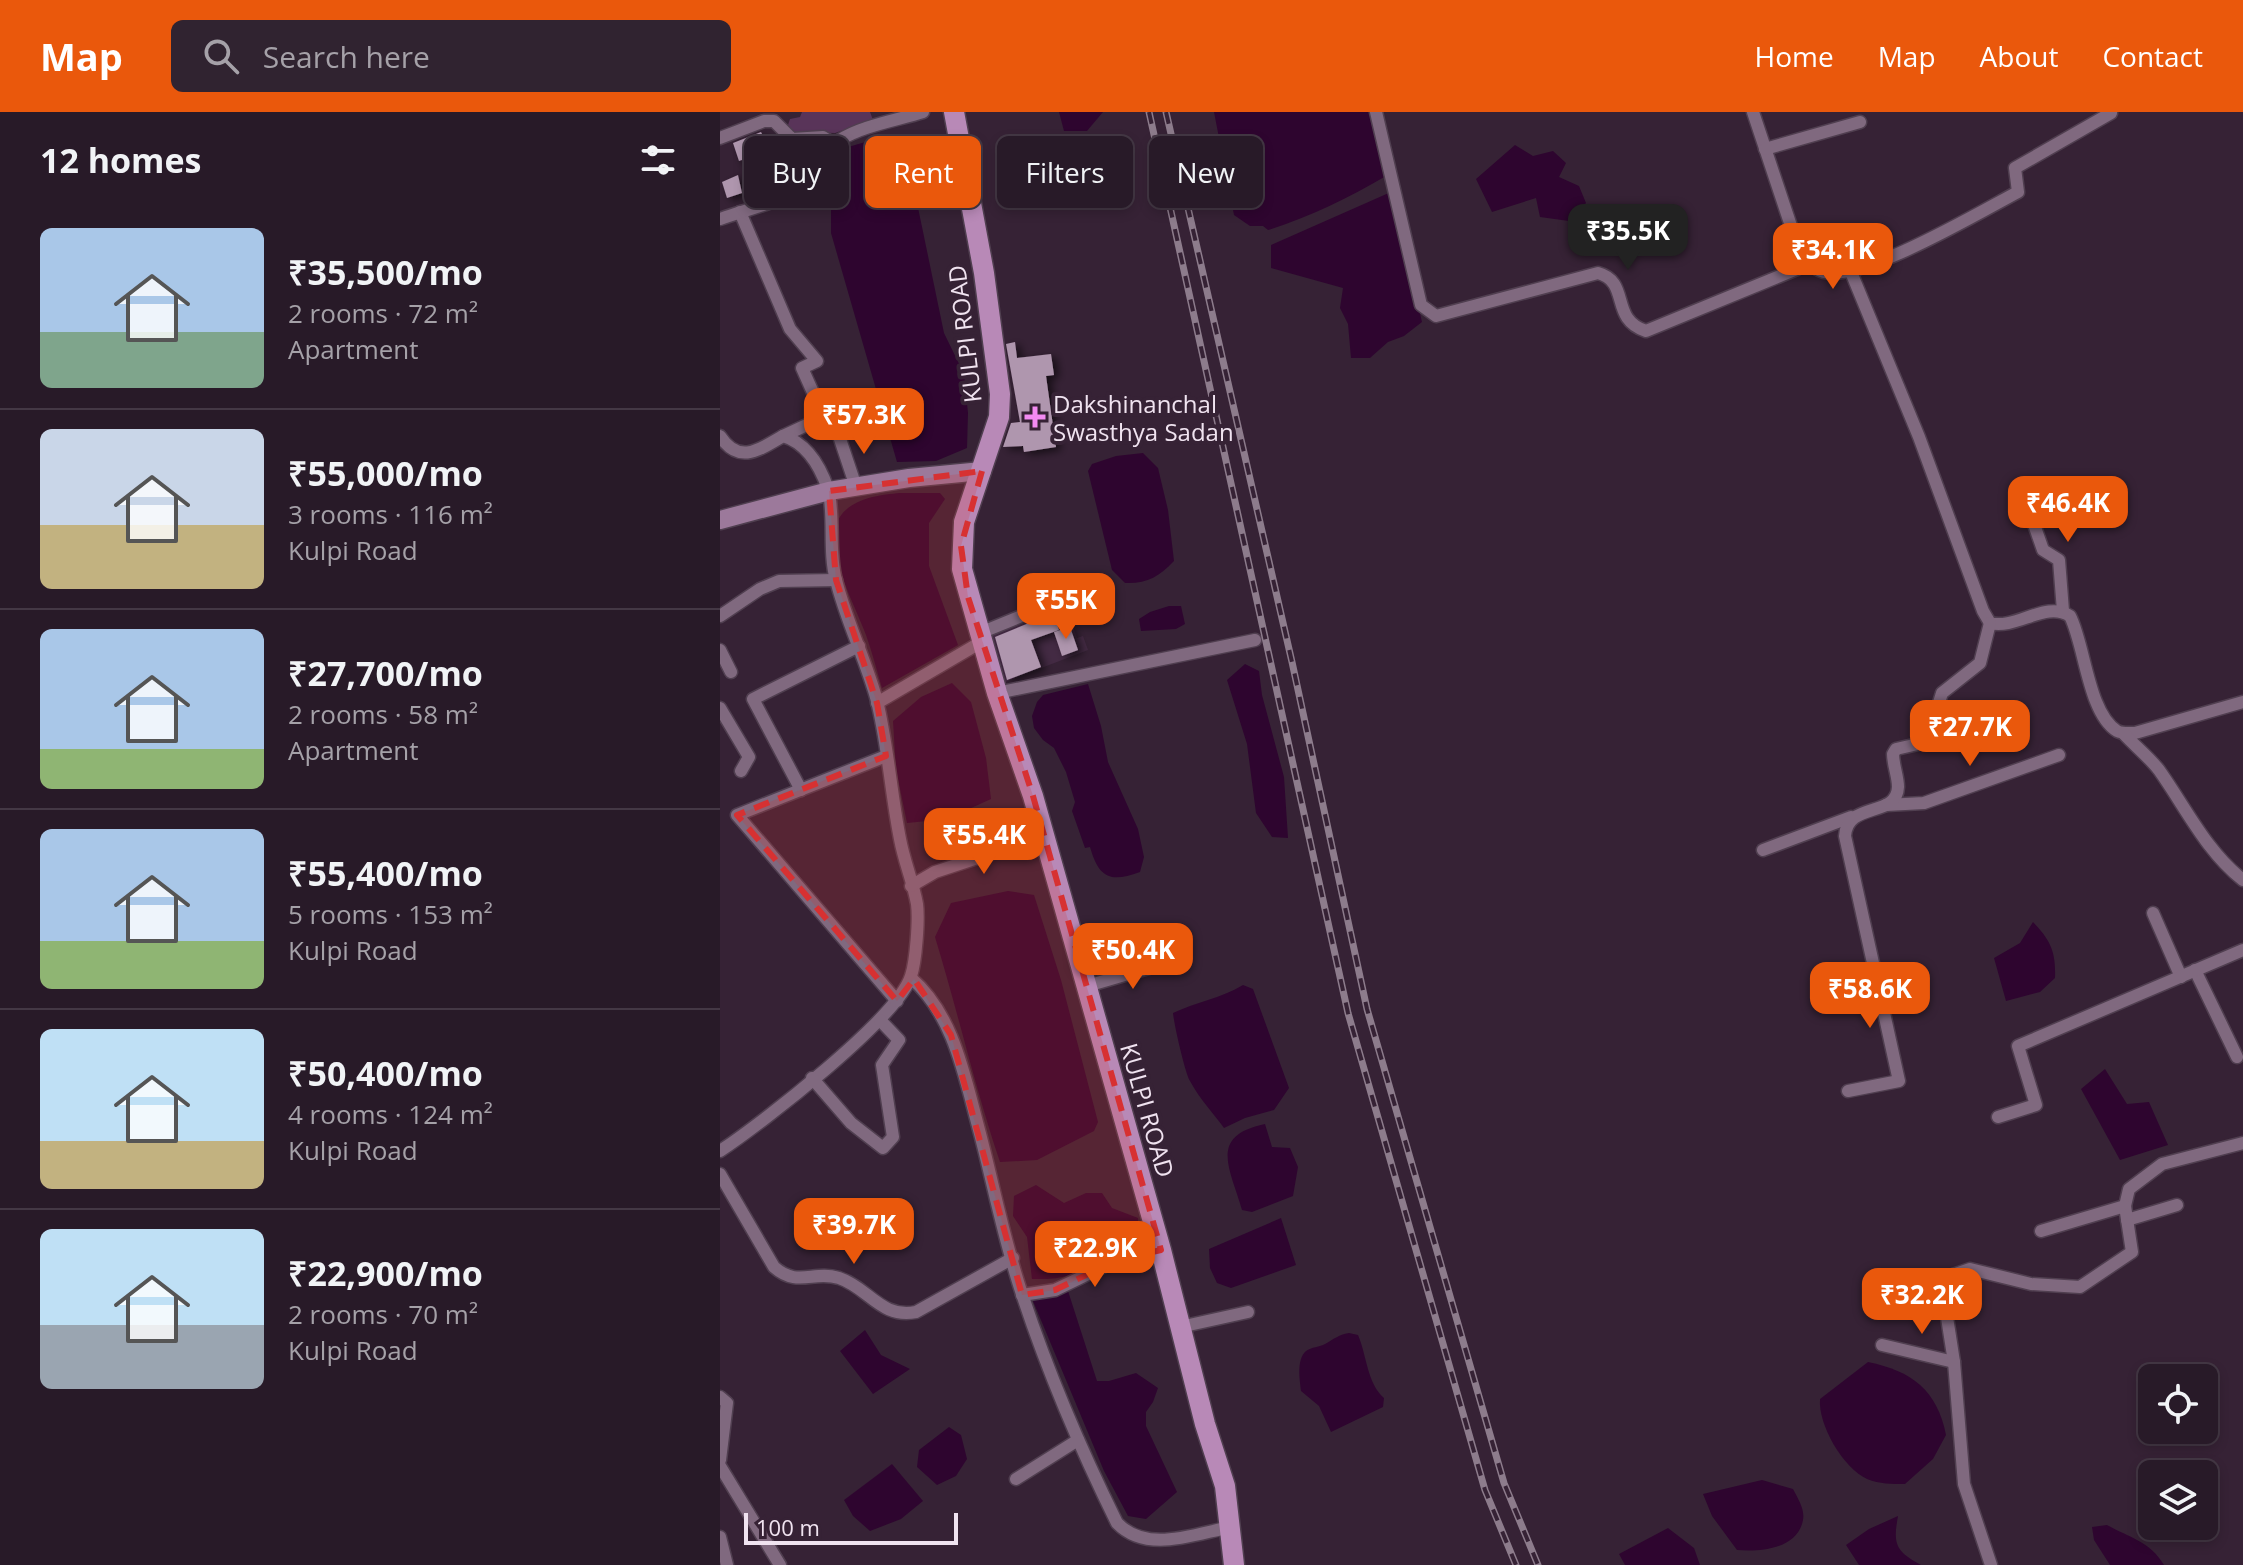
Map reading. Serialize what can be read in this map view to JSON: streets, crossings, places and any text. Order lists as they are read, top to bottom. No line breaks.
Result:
{"streets":{"main road":["KULPI ROAD"]},"places":{"health":["Dakshinanchal Swasthya Sadan"]},"scale_bar":"100 m","page":{"header":"Map","search":"Search here","nav":["Home","Map","About","Contact"],"heading":"12 homes","chip":["Buy","Rent","Filters","New"],"price":["₹35.5K","₹34.1K","₹57.3K","₹46.4K","₹55K","₹27.7K","₹55.4K","₹50.4K","₹58.6K","₹39.7K","₹22.9K","₹32.2K"],"list":[{"name":"₹35,500/mo","note":"2 rooms · 72 m² · Apartment"},{"name":"₹55,000/mo","note":"3 rooms · 116 m² · Kulpi Road"},{"name":"₹27,700/mo","note":"2 rooms · 58 m² · Apartment"},{"name":"₹55,400/mo","note":"5 rooms · 153 m² · Kulpi Road"},{"name":"₹50,400/mo","note":"4 rooms · 124 m² · Kulpi Road"},{"name":"₹22,900/mo","note":"2 rooms · 70 m² · Kulpi Road"}],"scale":"100 m"}}
